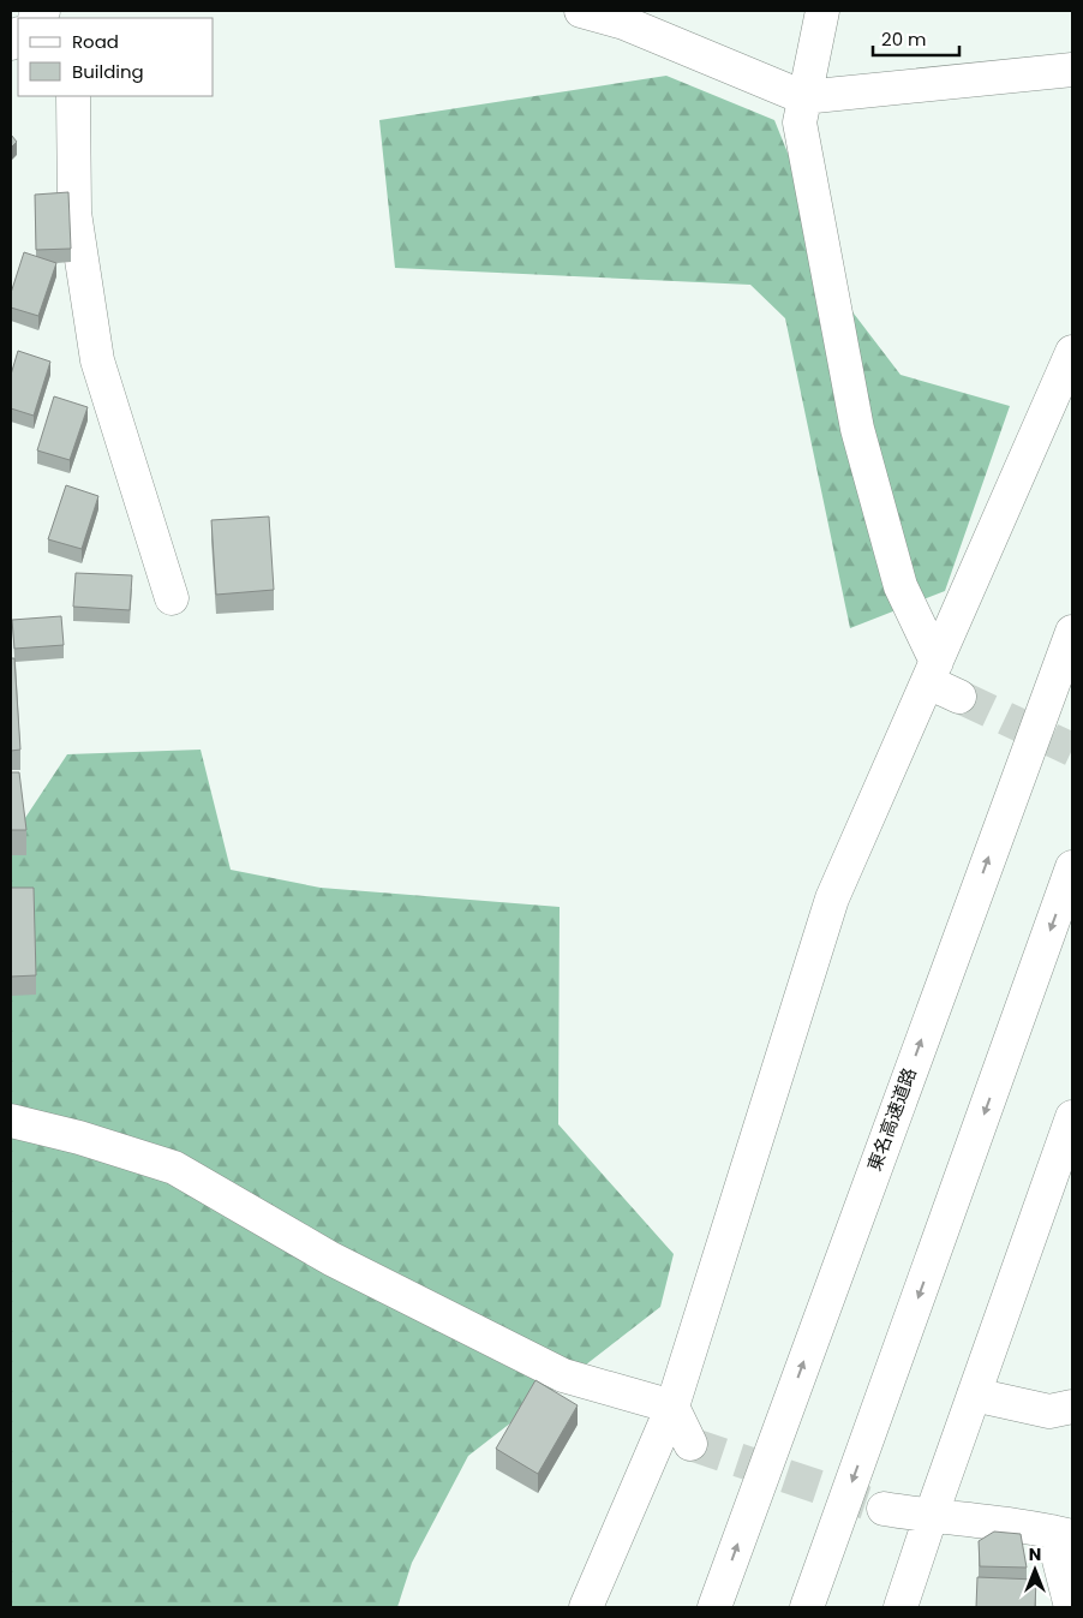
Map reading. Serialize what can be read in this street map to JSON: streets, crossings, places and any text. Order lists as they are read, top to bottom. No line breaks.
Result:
{"streets":{"main road":["東名高速道路"]},"legend":["Road","Building"],"scale_bar":"20 m","north":"top"}
